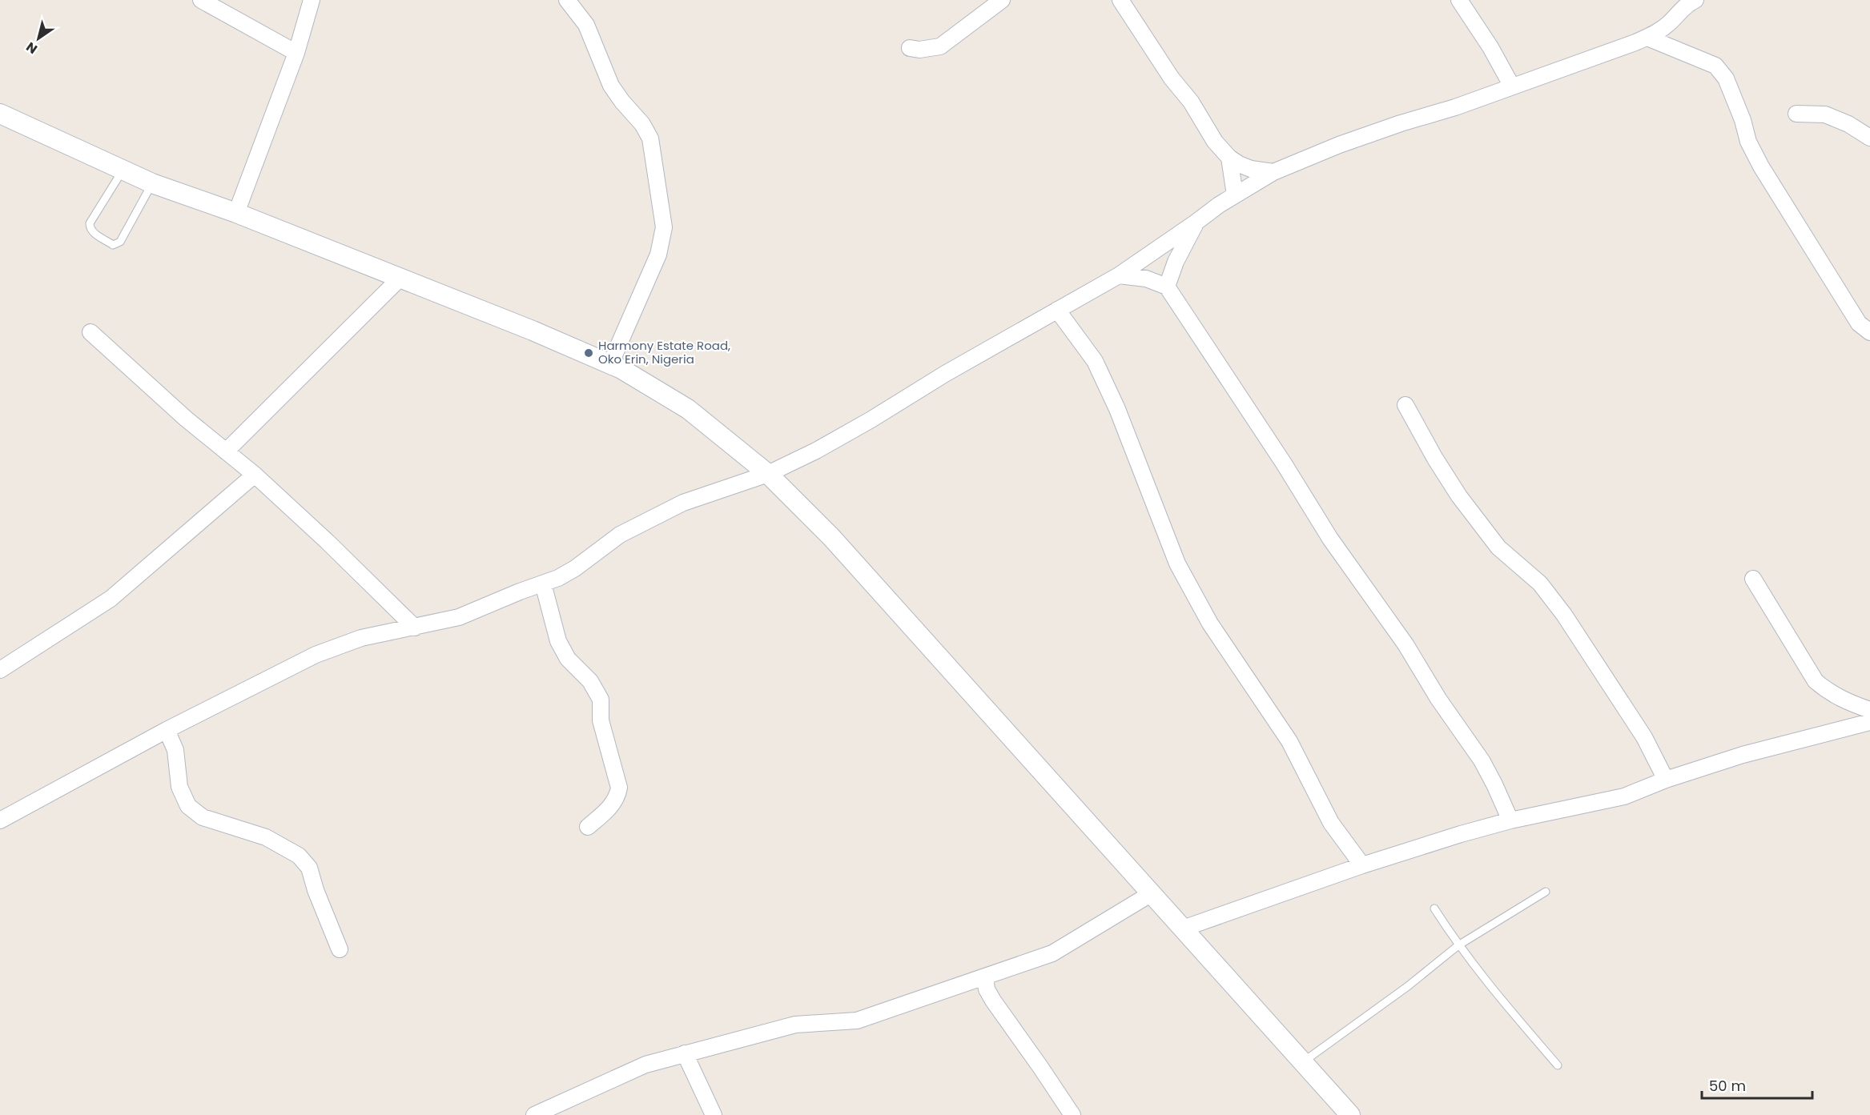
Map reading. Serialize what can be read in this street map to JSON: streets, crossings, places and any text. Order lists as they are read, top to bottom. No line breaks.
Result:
{"places":["Harmony Estate Road, Oko Erin, Nigeria"],"scale_bar":"50 m","north":"bottom left"}
